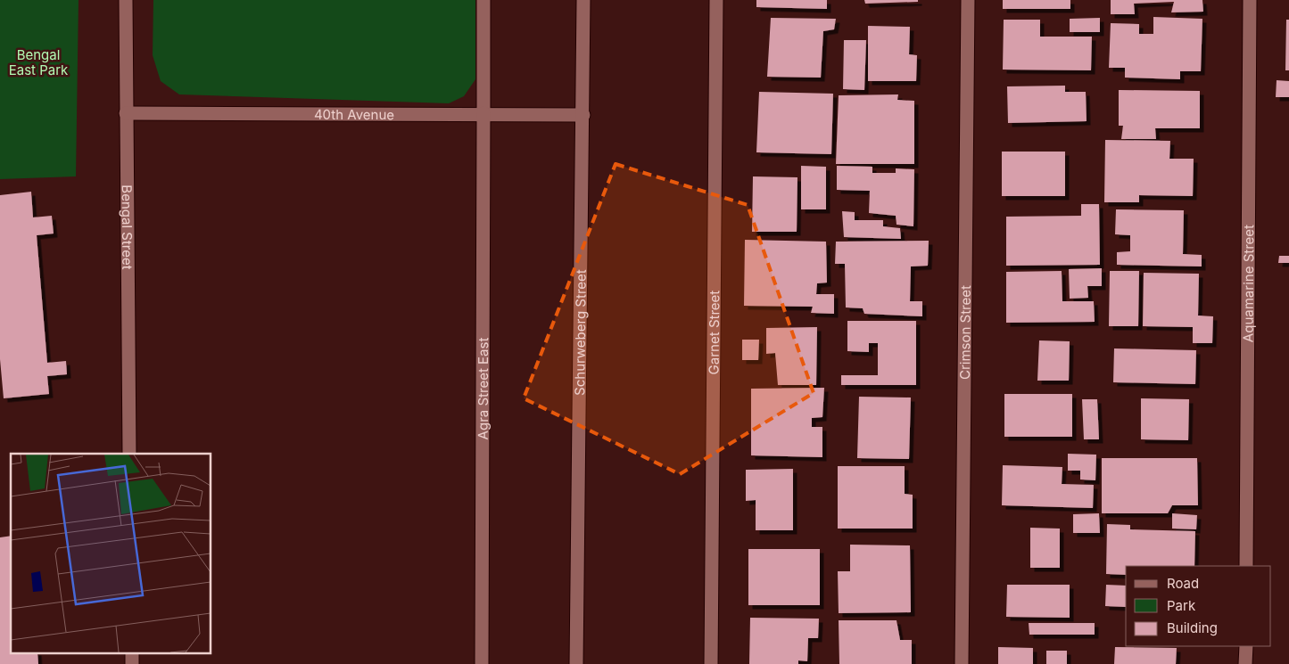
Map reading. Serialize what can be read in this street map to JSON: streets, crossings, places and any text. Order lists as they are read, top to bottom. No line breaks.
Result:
{"streets":{"street":["40th Avenue","Bengal Street","Aquamarine Street","Garnet Street","Crimson Street","Schurweberg Street","Agra Street East"]},"crossings":[["40th Avenue","Bengal Street"],["40th Avenue","Schurweberg Street"],["40th Avenue","Agra Street East"]],"parks":["Bengal East Park"],"legend":["Road","Park","Building"]}
